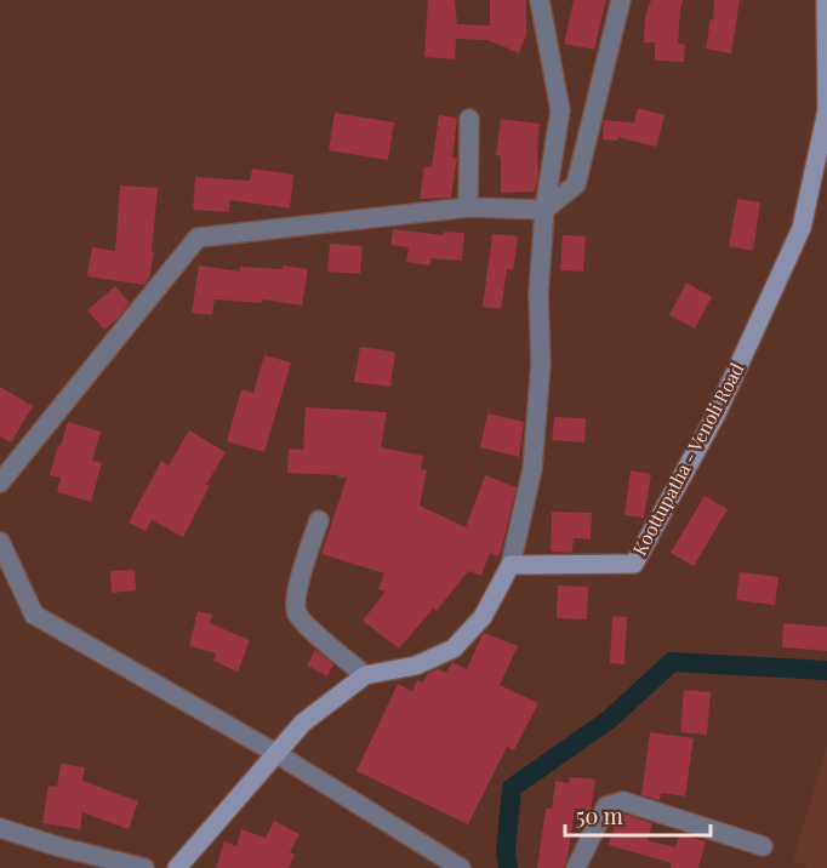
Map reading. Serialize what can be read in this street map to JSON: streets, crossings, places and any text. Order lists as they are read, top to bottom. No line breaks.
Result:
{"streets":{"street":["Koottupatha - Venoli Road"]},"scale_bar":"50 m"}
